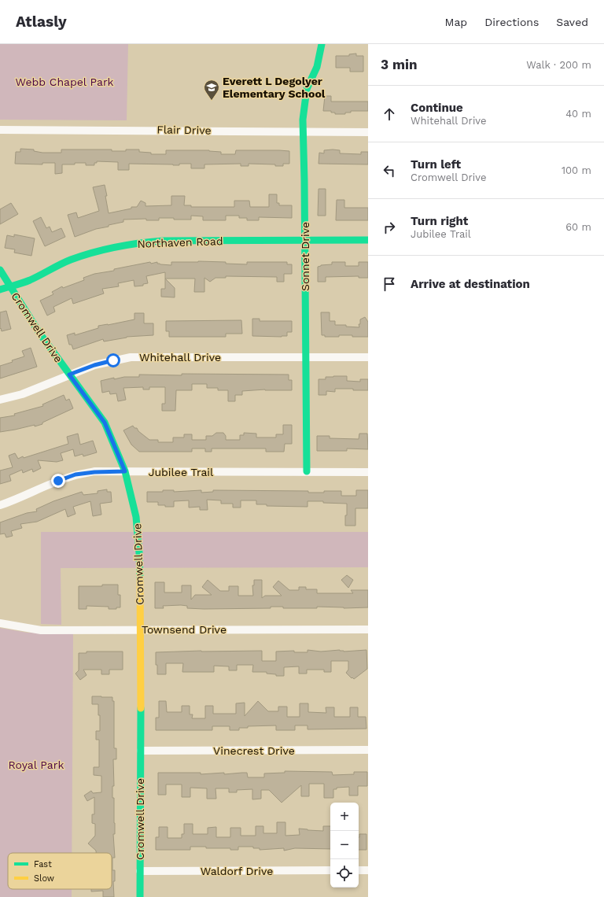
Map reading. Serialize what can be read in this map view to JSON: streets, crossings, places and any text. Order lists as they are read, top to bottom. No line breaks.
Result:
{"streets":{"street":["Flair Drive","Northaven Road","Sonnet Drive","Cromwell Drive","Whitehall Drive","Jubilee Trail","Townsend Drive","Vinecrest Drive","Waldorf Drive"]},"crossings":[["Flair Drive","Sonnet Drive"],["Northaven Road","Sonnet Drive"],["Northaven Road","Cromwell Drive"],["Sonnet Drive","Whitehall Drive"],["Sonnet Drive","Jubilee Trail"],["Cromwell Drive","Whitehall Drive"],["Cromwell Drive","Jubilee Trail"],["Cromwell Drive","Townsend Drive"],["Cromwell Drive","Vinecrest Drive"],["Cromwell Drive","Waldorf Drive"]],"parks":["Webb Chapel Park","Royal Park"],"places":{"school or university":["Everett L Degolyer Elementary School"]},"legend":["Fast","Slow"],"page":{"header":"Atlasly","nav":["Map","Directions","Saved"],"heading":["3 min","Walk · 200 m"],"list":[["Continue","Whitehall Drive","40 m"],["Turn left","Cromwell Drive","100 m"],["Turn right","Jubilee Trail","60 m"],"Arrive at destination"],"map_buttons":["+","−"]}}
